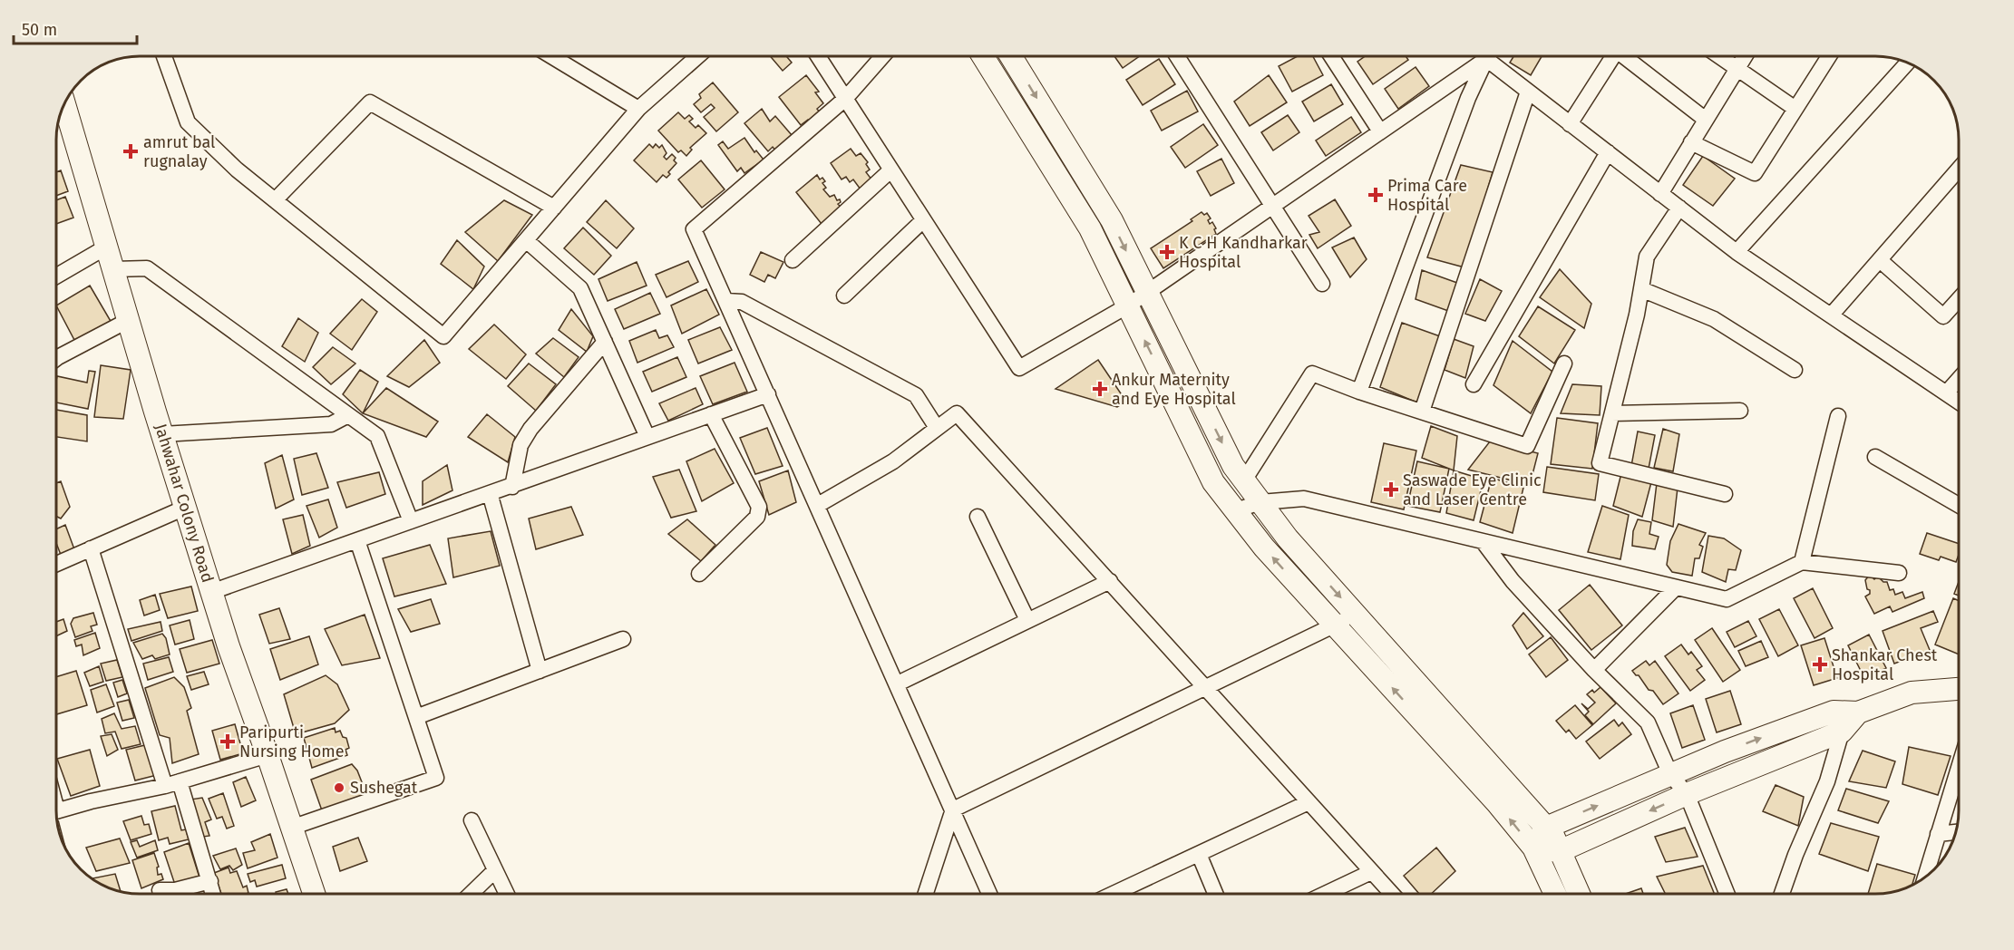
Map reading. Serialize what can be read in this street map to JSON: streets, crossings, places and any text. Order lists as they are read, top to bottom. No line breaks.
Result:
{"streets":{"street":["Jahwahar Colony Road"]},"places":{"health":["amrut bal rugnalay","Prima Care Hospital","K C H Kandharkar Hospital","Ankur Maternity and Eye Hospital","Saswade Eye Clinic and Laser Centre","Shankar Chest Hospital","Paripurti Nursing Home"],"other":["Sushegat"]},"scale_bar":"50 m"}
